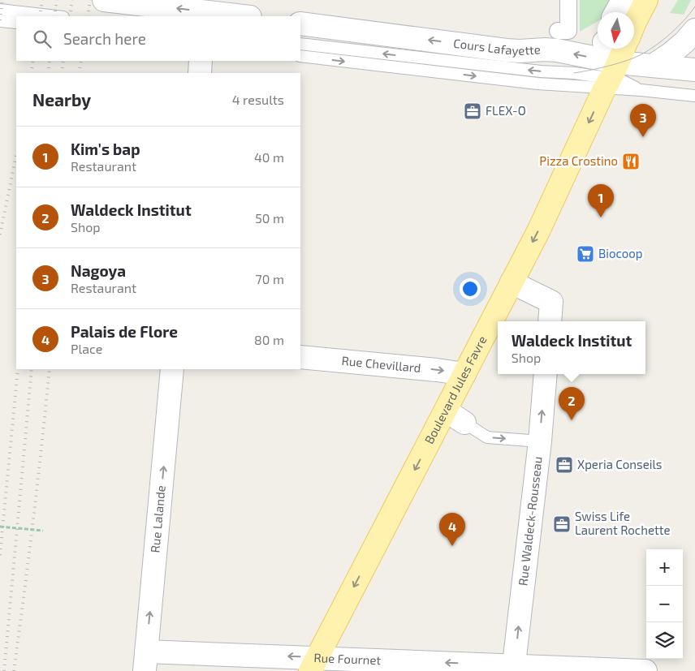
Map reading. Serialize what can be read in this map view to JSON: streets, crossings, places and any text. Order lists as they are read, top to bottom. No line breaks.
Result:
{"streets":{"main road":["Boulevard Jules Favre"],"street":["Cours Lafayette","Rue Chevillard","Rue Lalande","Rue Waldeck-Rousseau","Rue Fournet"]},"crossings":[["Cours Lafayette","Boulevard Jules Favre"],["Rue Chevillard","Boulevard Jules Favre"],["Boulevard Jules Favre","Rue Fournet"],["Rue Lalande","Rue Fournet"],["Rue Waldeck-Rousseau","Rue Fournet"]],"one_way":["Cours Lafayette","Rue Chevillard","Boulevard Jules Favre","Rue Lalande","Rue Waldeck-Rousseau","Rue Fournet"],"places":{"office":["FLEX-O","Xperia Conseils","Swiss Life Laurent Rochette"],"restaurant":["Pizza Crostino"],"supermarket":["Biocoop"]},"north":"bottom","page":{"search":"Search here","heading":["Nearby","4 results"],"pins":["3","1","2","4"],"list":[{"mark":"1","name":"Kim's bap","note":"Restaurant","value":"40 m"},{"mark":"2","name":"Waldeck Institut","note":"Shop","value":"50 m"},{"mark":"3","name":"Nagoya","note":"Restaurant","value":"70 m"},{"mark":"4","name":"Palais de Flore","note":"Place","value":"80 m"}],"popup":["Waldeck Institut","Shop"],"map_buttons":["+","−"]}}
